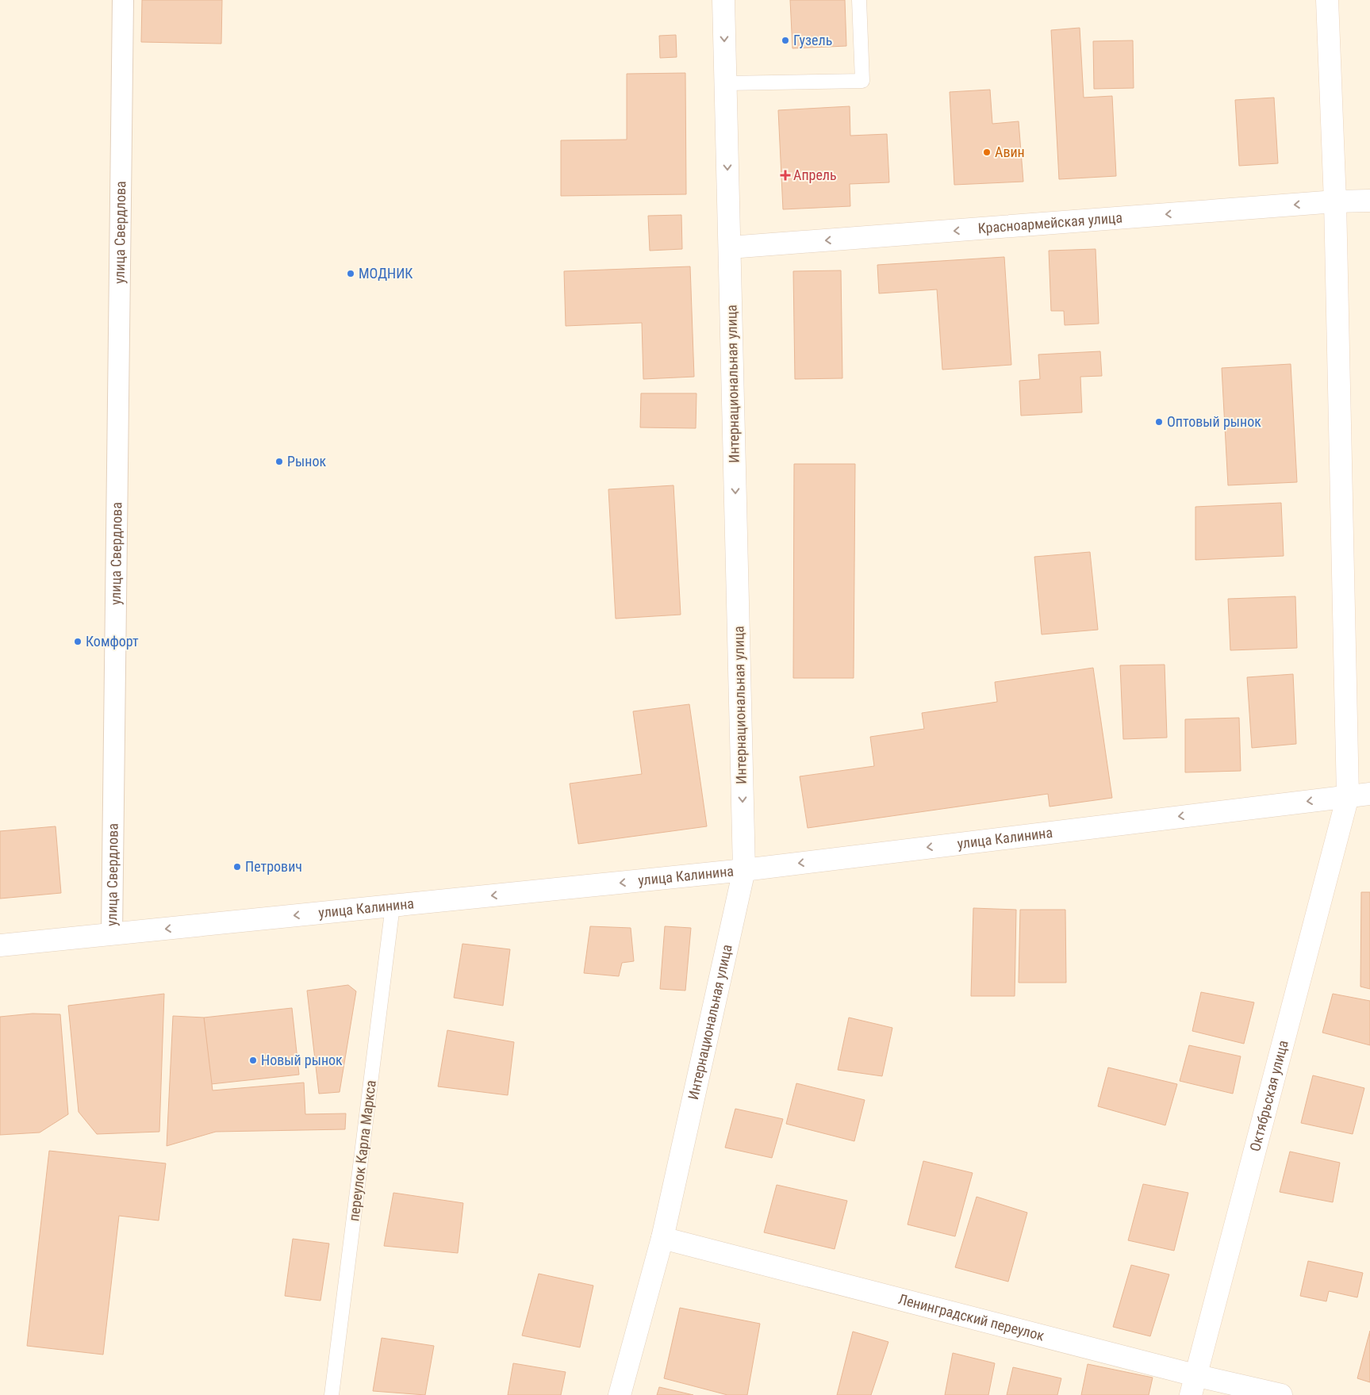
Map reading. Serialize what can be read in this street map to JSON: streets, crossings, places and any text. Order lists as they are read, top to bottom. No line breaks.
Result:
{"streets":{"street":["Красноармейская улица","улица Свердлова","Интернациональная улица","улица Калинина","Октябрьская улица","Ленинградский переулок"],"lane":["переулок Карла Маркса"]},"crossings":[["Красноармейская улица","Интернациональная улица"],["Красноармейская улица","Октябрьская улица"],["улица Свердлова","улица Калинина"],["Интернациональная улица","улица Калинина"],["Интернациональная улица","Ленинградский переулок"],["улица Калинина","Октябрьская улица"],["улица Калинина","переулок Карла Маркса"],["Октябрьская улица","Ленинградский переулок"]],"one_way":["Красноармейская улица","Интернациональная улица","улица Калинина"],"places":{"other":["Гузель","Авин","МОДНИК","Оптовый рынок","Рынок","Комфорт","Петрович","Новый рынок"],"health":["Апрель"]}}
